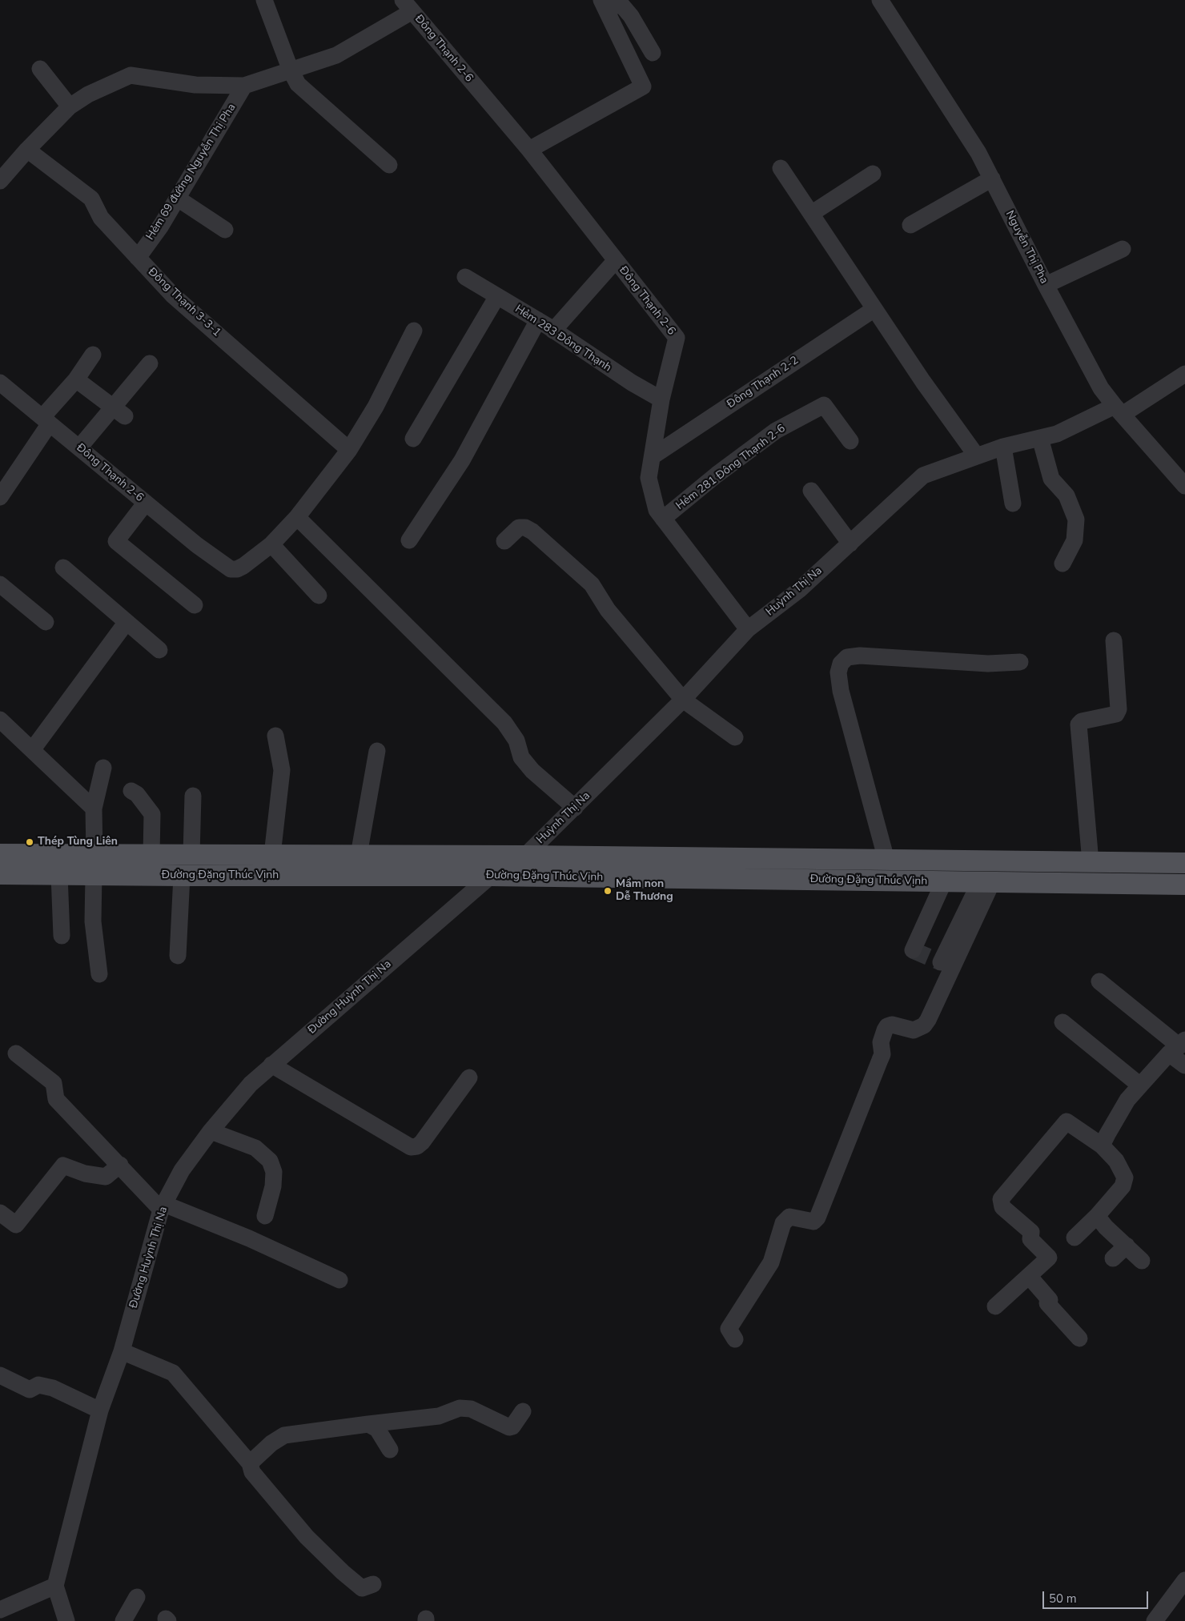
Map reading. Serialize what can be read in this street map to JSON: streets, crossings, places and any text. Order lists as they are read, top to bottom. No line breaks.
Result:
{"streets":{"main road":["Đường Đặng Thúc Vịnh"],"street":["Đông Thạnh 2-6","Hẻm 69 đường Nguyễn Thị Pha","Nguyễn Thị Pha","Đông Thạnh 3-3-1","Hẻm 283 Đông Thạnh","Đông Thạnh 2-2","Hẻm 281 Đông Thạnh 2-6","Huỳnh Thị Na","Đường Huỳnh Thị Na"]},"crossings":[["Đông Thạnh 2-6","Hẻm 69 đường Nguyễn Thị Pha"],["Đông Thạnh 2-6","Đông Thạnh 3-3-1"],["Đông Thạnh 2-6","Hẻm 283 Đông Thạnh"],["Đông Thạnh 2-6","Đông Thạnh 2-2"],["Đông Thạnh 2-6","Hẻm 281 Đông Thạnh 2-6"],["Đông Thạnh 2-6","Huỳnh Thị Na"],["Hẻm 69 đường Nguyễn Thị Pha","Đông Thạnh 3-3-1"],["Nguyễn Thị Pha","Huỳnh Thị Na"],["Huỳnh Thị Na","Đường Đặng Thúc Vịnh"],["Đường Đặng Thúc Vịnh","Đường Huỳnh Thị Na"]],"places":["Thép Tùng Liên","Mầm non Dễ Thương"],"scale_bar":"50 m"}
